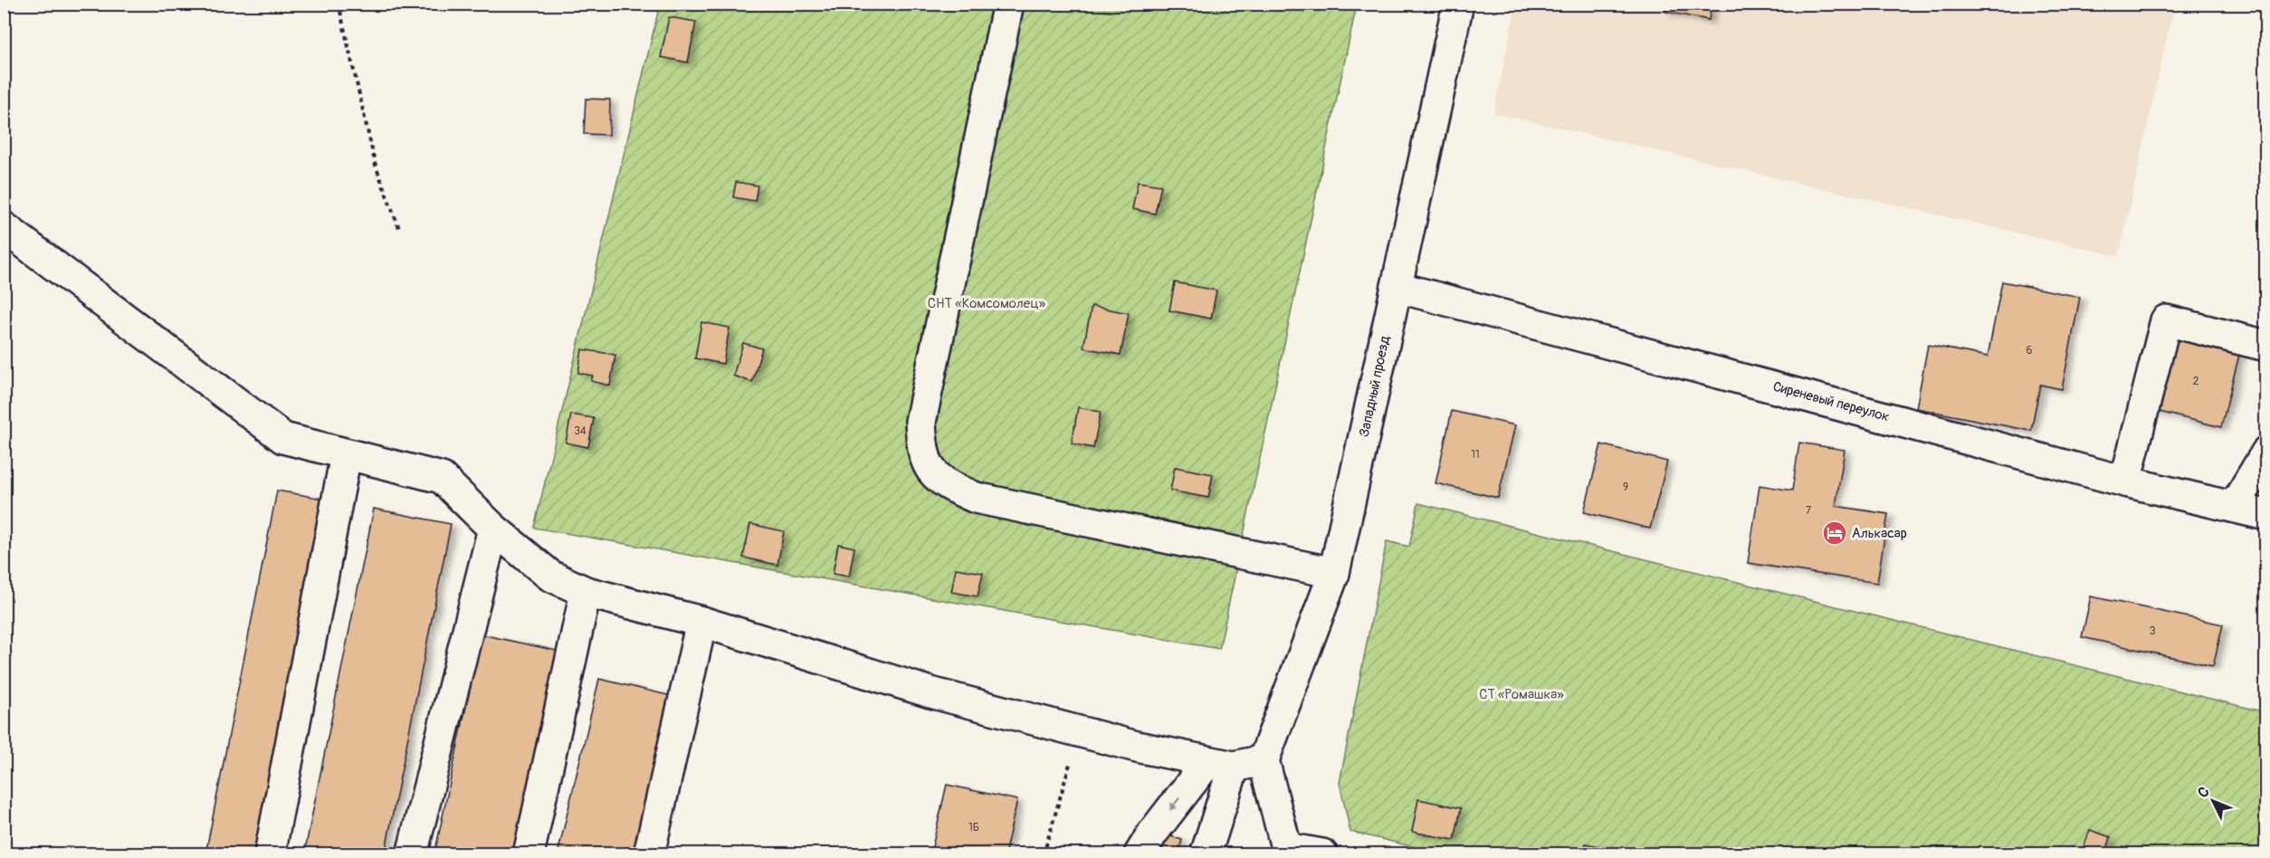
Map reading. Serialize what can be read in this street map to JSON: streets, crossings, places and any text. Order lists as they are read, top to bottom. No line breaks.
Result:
{"streets":{"street":["Западный проезд","Сиреневый переулок"]},"crossings":[["Западный проезд","Сиреневый переулок"]],"parks":["СНТ «Комсомолец»","СТ «Ромашка»"],"places":{"hotel":["Алькасар"]},"house_numbers":["6","2","34","11","9","7","3","1Б"],"north":"top left"}
